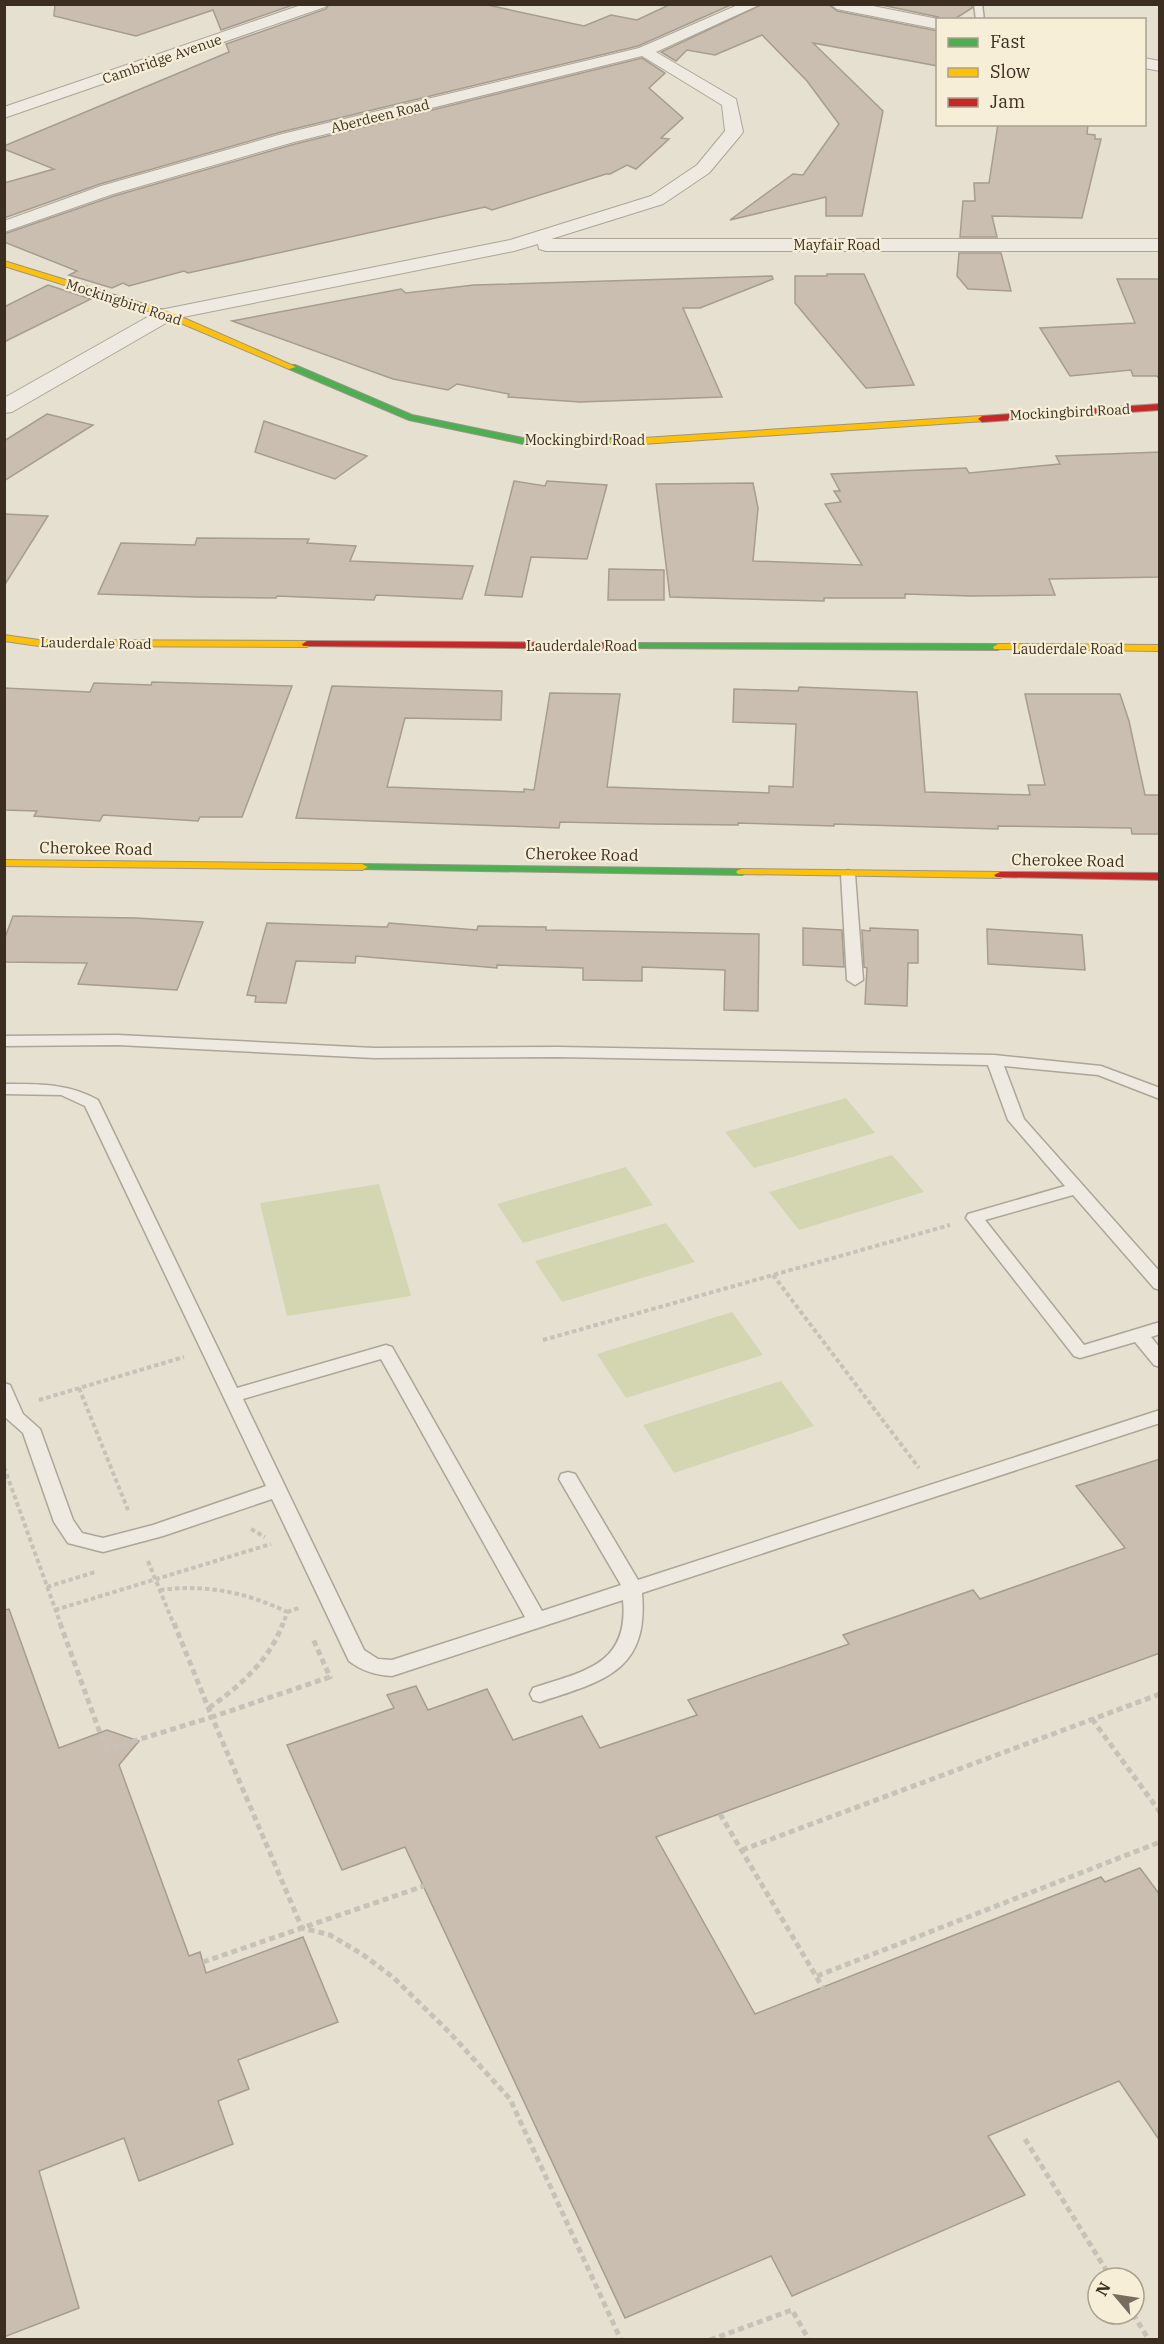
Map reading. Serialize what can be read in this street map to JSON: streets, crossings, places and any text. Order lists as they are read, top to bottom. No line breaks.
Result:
{"streets":{"street":["Cambridge Avenue","Aberdeen Road","Mayfair Road","Mockingbird Road","Lauderdale Road","Cherokee Road"]},"legend":["Fast","Slow","Jam"],"north":"top left"}
